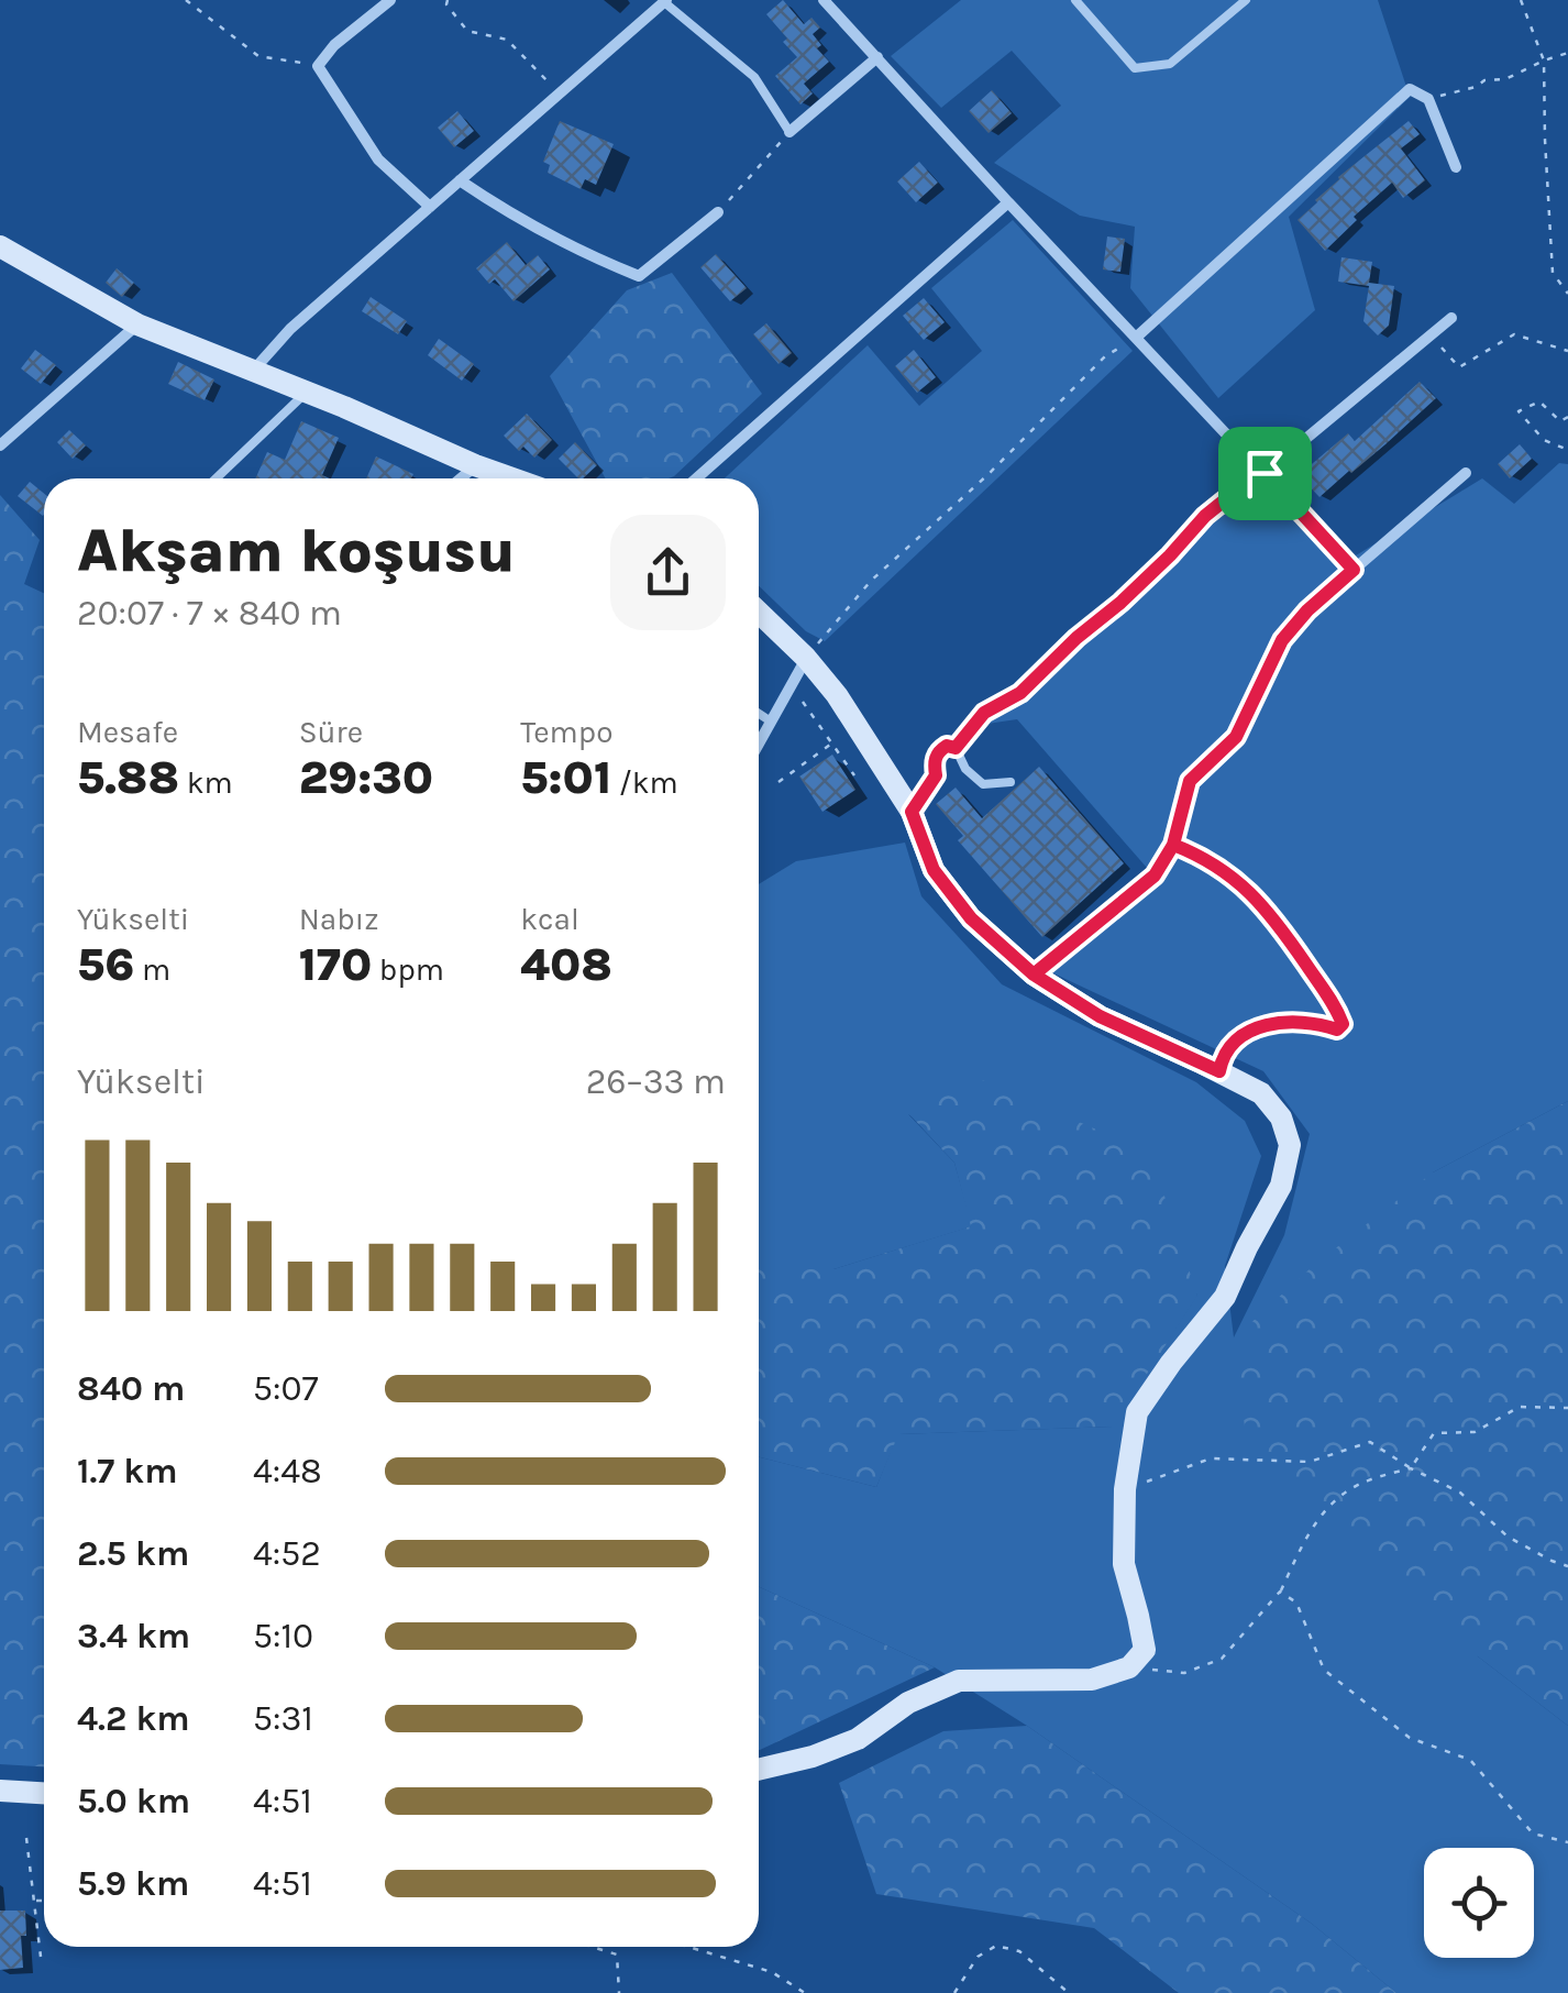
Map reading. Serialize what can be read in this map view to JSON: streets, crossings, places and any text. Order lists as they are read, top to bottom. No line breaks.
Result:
{"page":{"heading":["Akşam koşusu","20:07 · 7 × 840 m"],"stats":[["Mesafe","5.88 km"],["Süre","29:30"],["Tempo","5:01 /km"],["Yükselti","56 m"],["Nabız","170 bpm"],["kcal","408"]],"chart":["Yükselti","26–33 m"],"list":[{"name":"840 m","note":"5:07"},{"name":"1.7 km","note":"4:48"},{"name":"2.5 km","note":"4:52"},{"name":"3.4 km","note":"5:10"},{"name":"4.2 km","note":"5:31"},{"name":"5.0 km","note":"4:51"},{"name":"5.9 km","note":"4:51"}]}}
